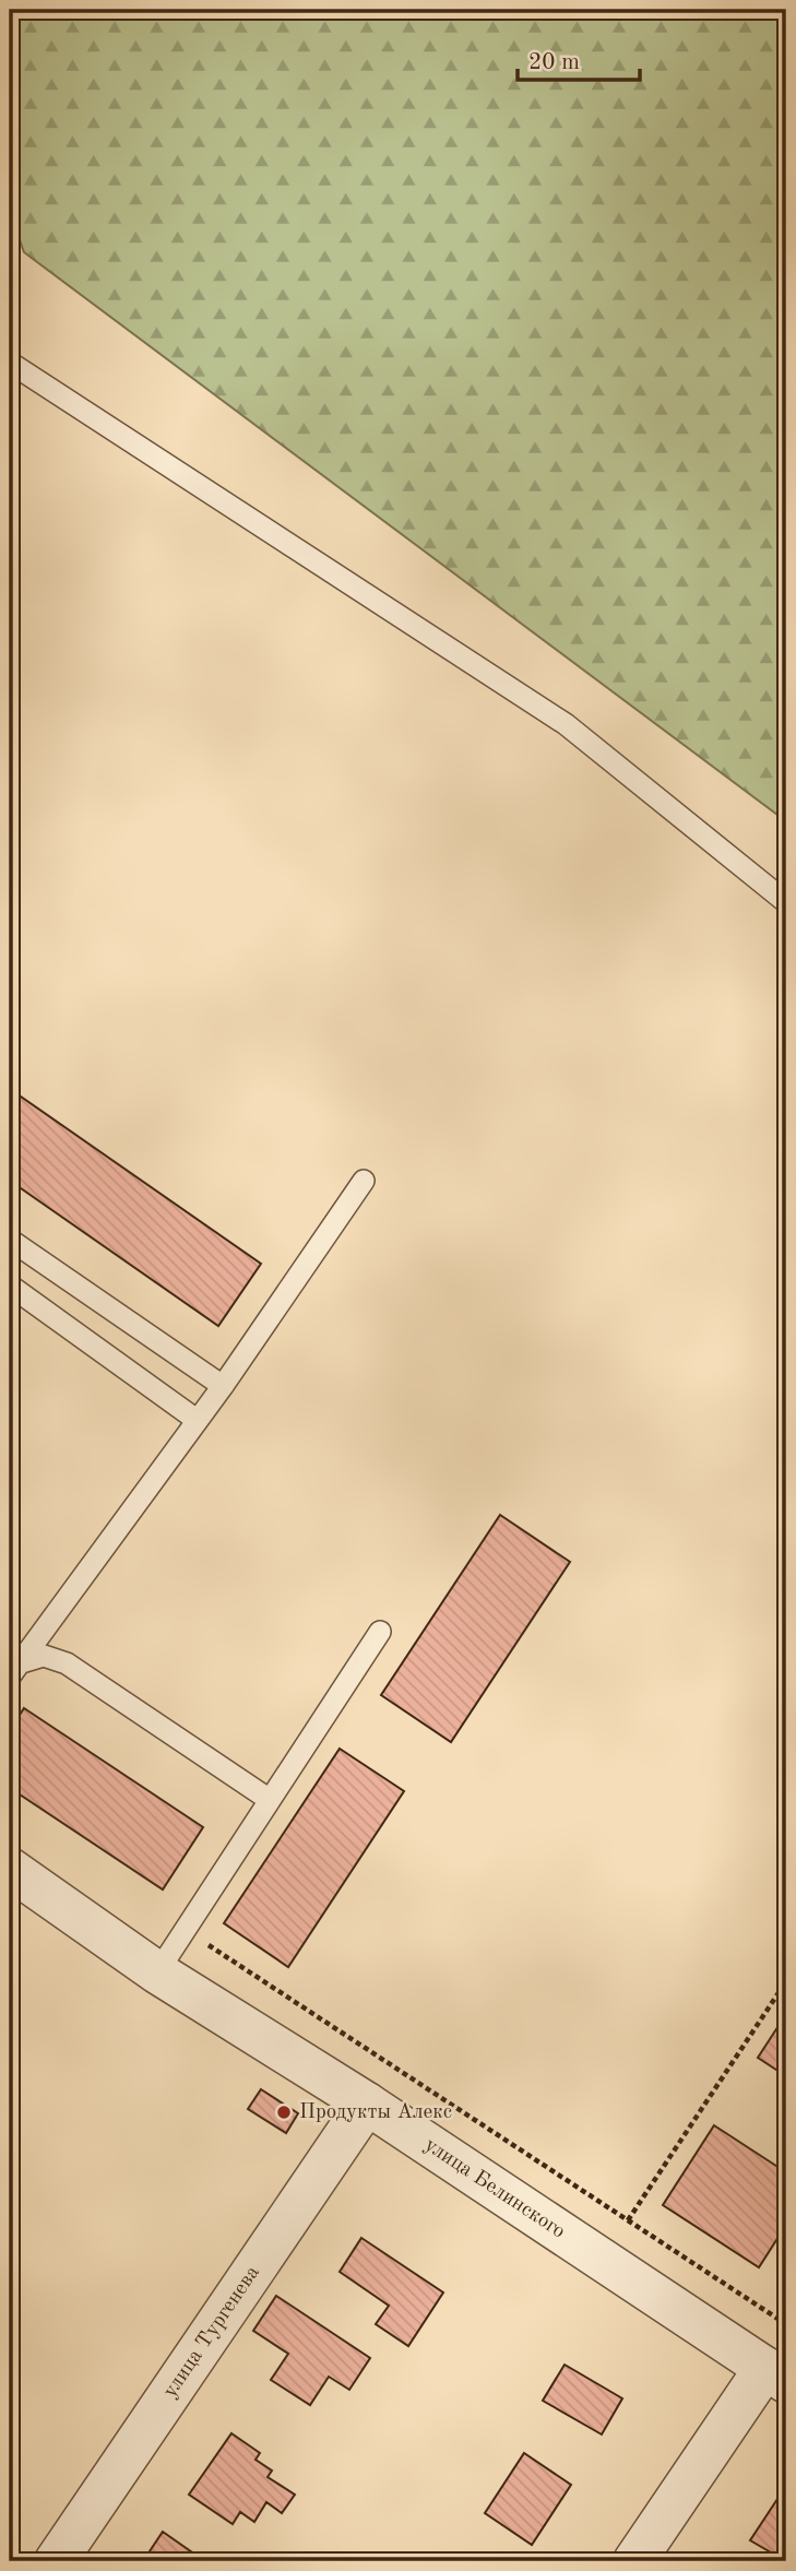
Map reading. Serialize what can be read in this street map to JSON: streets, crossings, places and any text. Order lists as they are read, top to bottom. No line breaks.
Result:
{"streets":{"street":["улица Белинского","улица Тургенева"]},"crossings":[["улица Белинского","улица Тургенева"]],"places":["Продукты Алекс"],"scale_bar":"20 m"}
